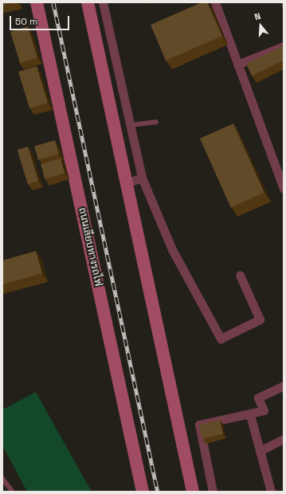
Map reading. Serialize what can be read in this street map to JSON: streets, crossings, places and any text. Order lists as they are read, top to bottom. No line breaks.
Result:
{"streets":{"street":["ถนนเลียบทางรถไฟ"]},"scale_bar":"50 m","north":"top"}
